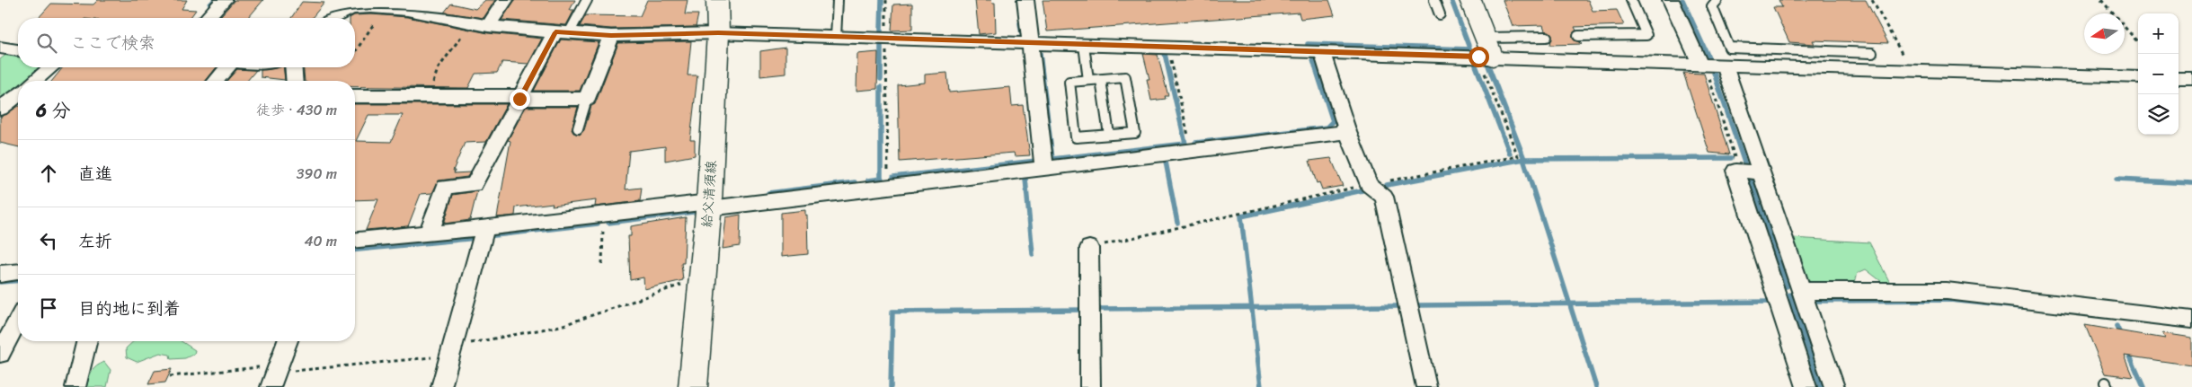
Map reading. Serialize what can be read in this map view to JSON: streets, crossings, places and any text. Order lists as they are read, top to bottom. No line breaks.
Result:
{"streets":{"main road":["給父清須線"]},"north":"left","page":{"map_buttons":["+","−"],"search":"ここで検索","heading":["6 分","徒歩 · 430 m"],"list":[["直進","390 m"],["左折","40 m"],"目的地に到着"]}}
